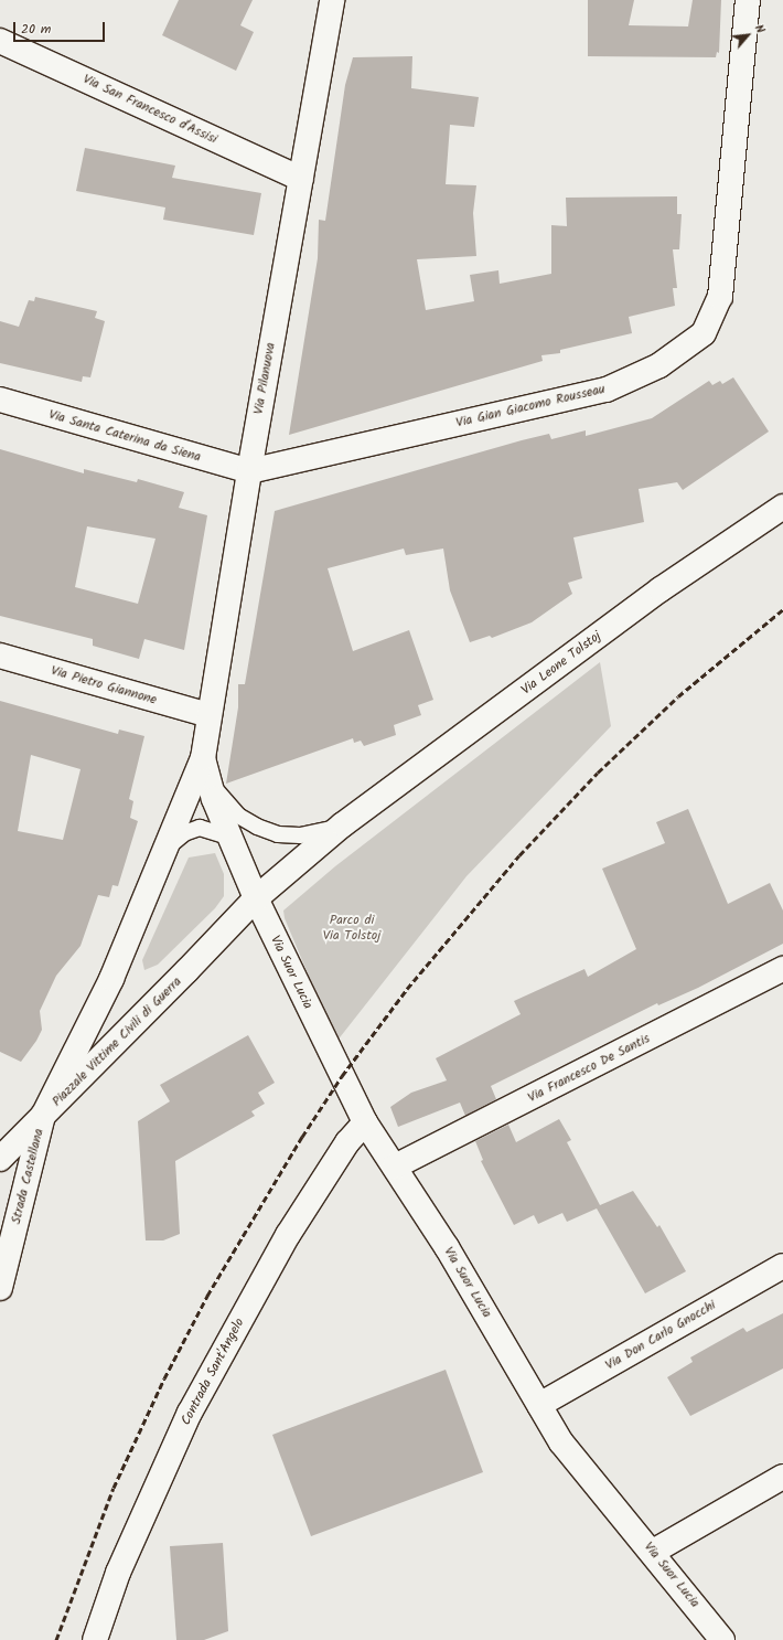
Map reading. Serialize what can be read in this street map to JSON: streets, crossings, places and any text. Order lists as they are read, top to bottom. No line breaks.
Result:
{"streets":{"street":["Via San Francesco d'Assisi","Via Pilanuova","Via Gian Giacomo Rousseau","Via Santa Caterina da Siena","Via Leone Tolstoj","Via Pietro Giannone","Via Suor Lucia","Piazzale Vittime Civili di Guerra","Via Francesco De Santis","Strada Castellana","Via Don Carlo Gnocchi","Contrada Sant'Angelo"]},"crossings":[["Via San Francesco d'Assisi","Via Pilanuova"],["Via Pilanuova","Via Gian Giacomo Rousseau"],["Via Pilanuova","Via Santa Caterina da Siena"],["Via Pilanuova","Via Leone Tolstoj"],["Via Pilanuova","Via Pietro Giannone"],["Via Pilanuova","Piazzale Vittime Civili di Guerra"],["Via Gian Giacomo Rousseau","Via Santa Caterina da Siena"],["Via Leone Tolstoj","Via Suor Lucia"],["Via Leone Tolstoj","Piazzale Vittime Civili di Guerra"],["Via Suor Lucia","Piazzale Vittime Civili di Guerra"],["Via Suor Lucia","Via Francesco De Santis"],["Via Suor Lucia","Via Don Carlo Gnocchi"],["Via Suor Lucia","Contrada Sant'Angelo"],["Piazzale Vittime Civili di Guerra","Strada Castellana"]],"parks":["Parco di Via Tolstoj"],"scale_bar":"20 m","north":"top right"}
